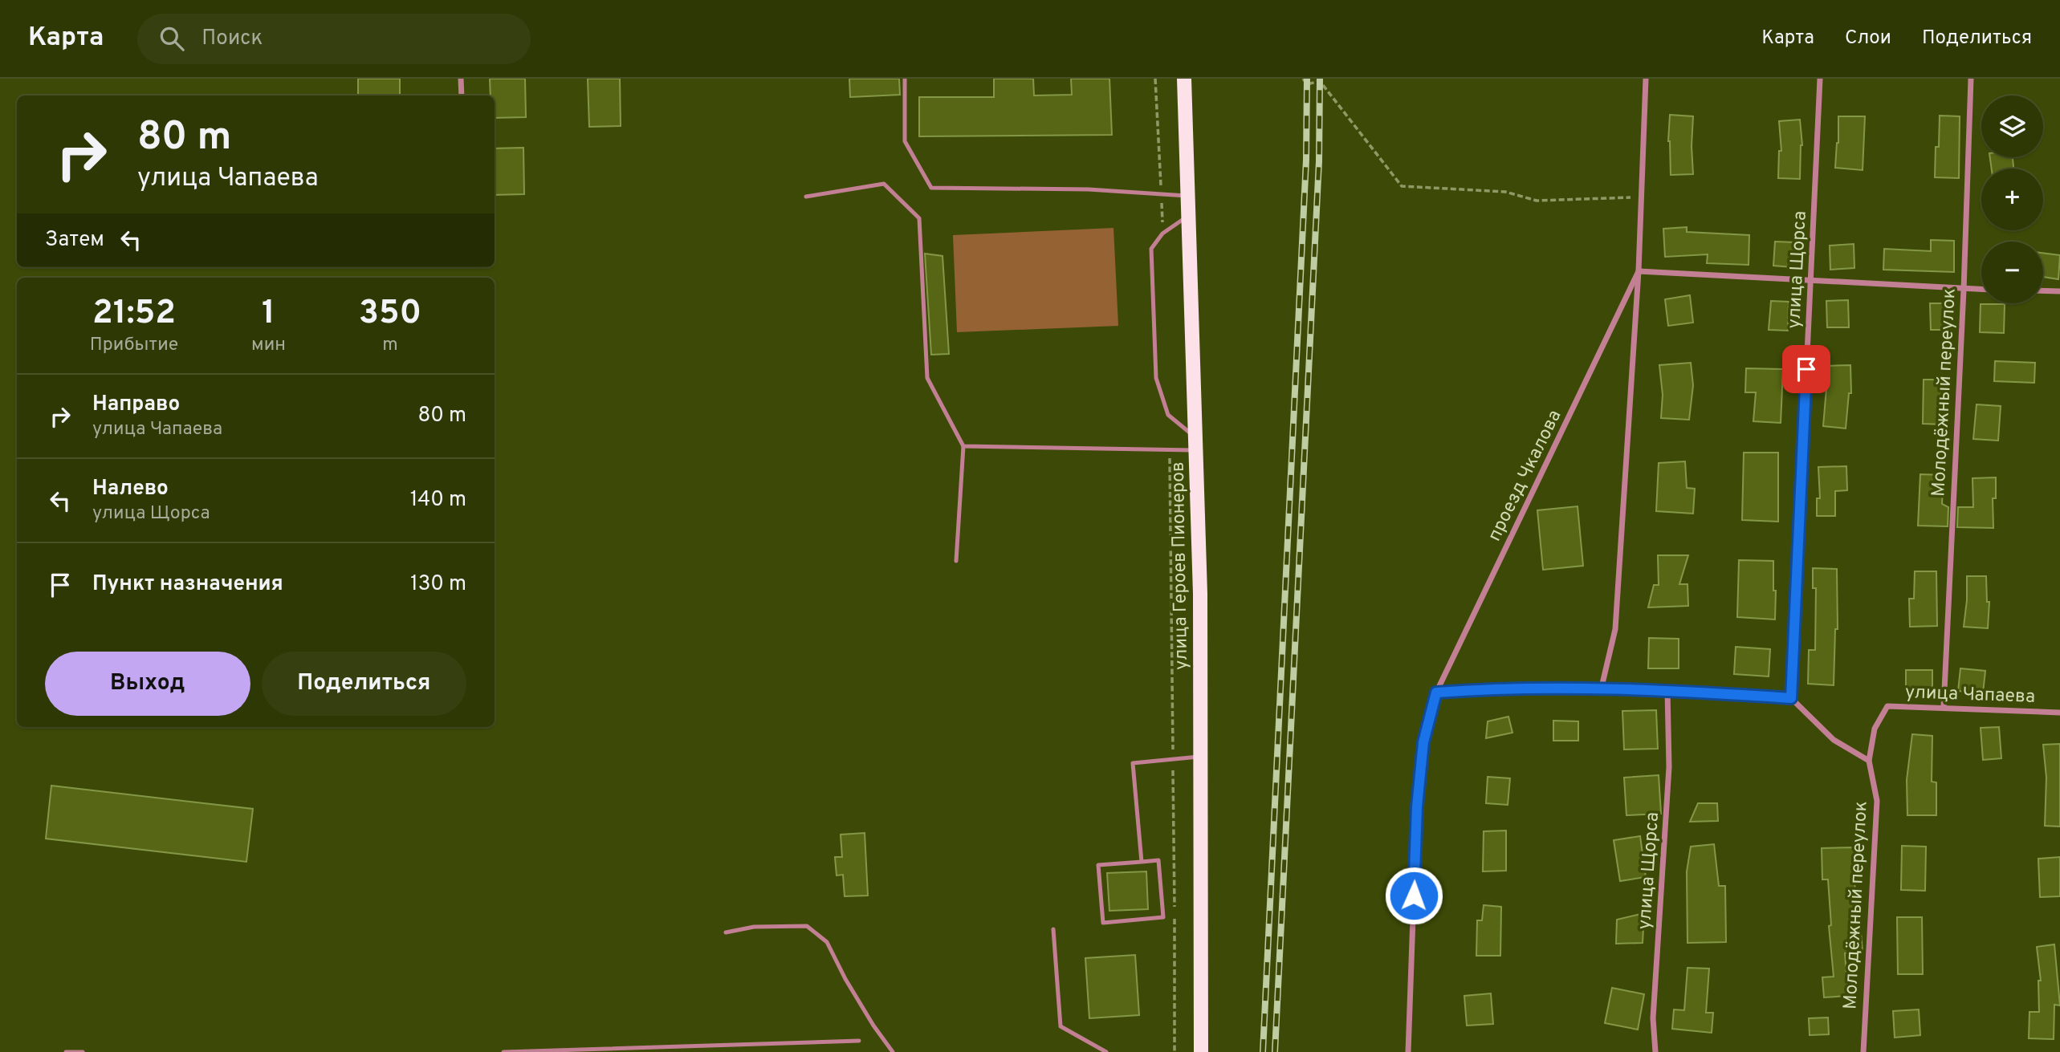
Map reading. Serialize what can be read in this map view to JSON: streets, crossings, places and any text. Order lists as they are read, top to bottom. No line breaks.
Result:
{"streets":{"main road":["улица Героев Пионеров"],"street":["улица Щорса","Молодёжный переулок","проезд Чкалова","улица Чапаева"]},"crossings":[["Молодёжный переулок","улица Чапаева"]],"page":{"header":"Карта","search":"Поиск","nav":["Карта","Слои","Поделиться"],"map_buttons":["+","−"],"turn":["80 m","улица Чапаева"],"then":"Затем","eta":["21:52","Прибытие","1","мин","350","m"],"list":[{"name":"Направо","note":"улица Чапаева","value":"80 m"},{"name":"Налево","note":"улица Щорса","value":"140 m"},{"name":"Пункт назначения","value":"130 m"}],"buttons":["Выход","Поделиться"]}}
